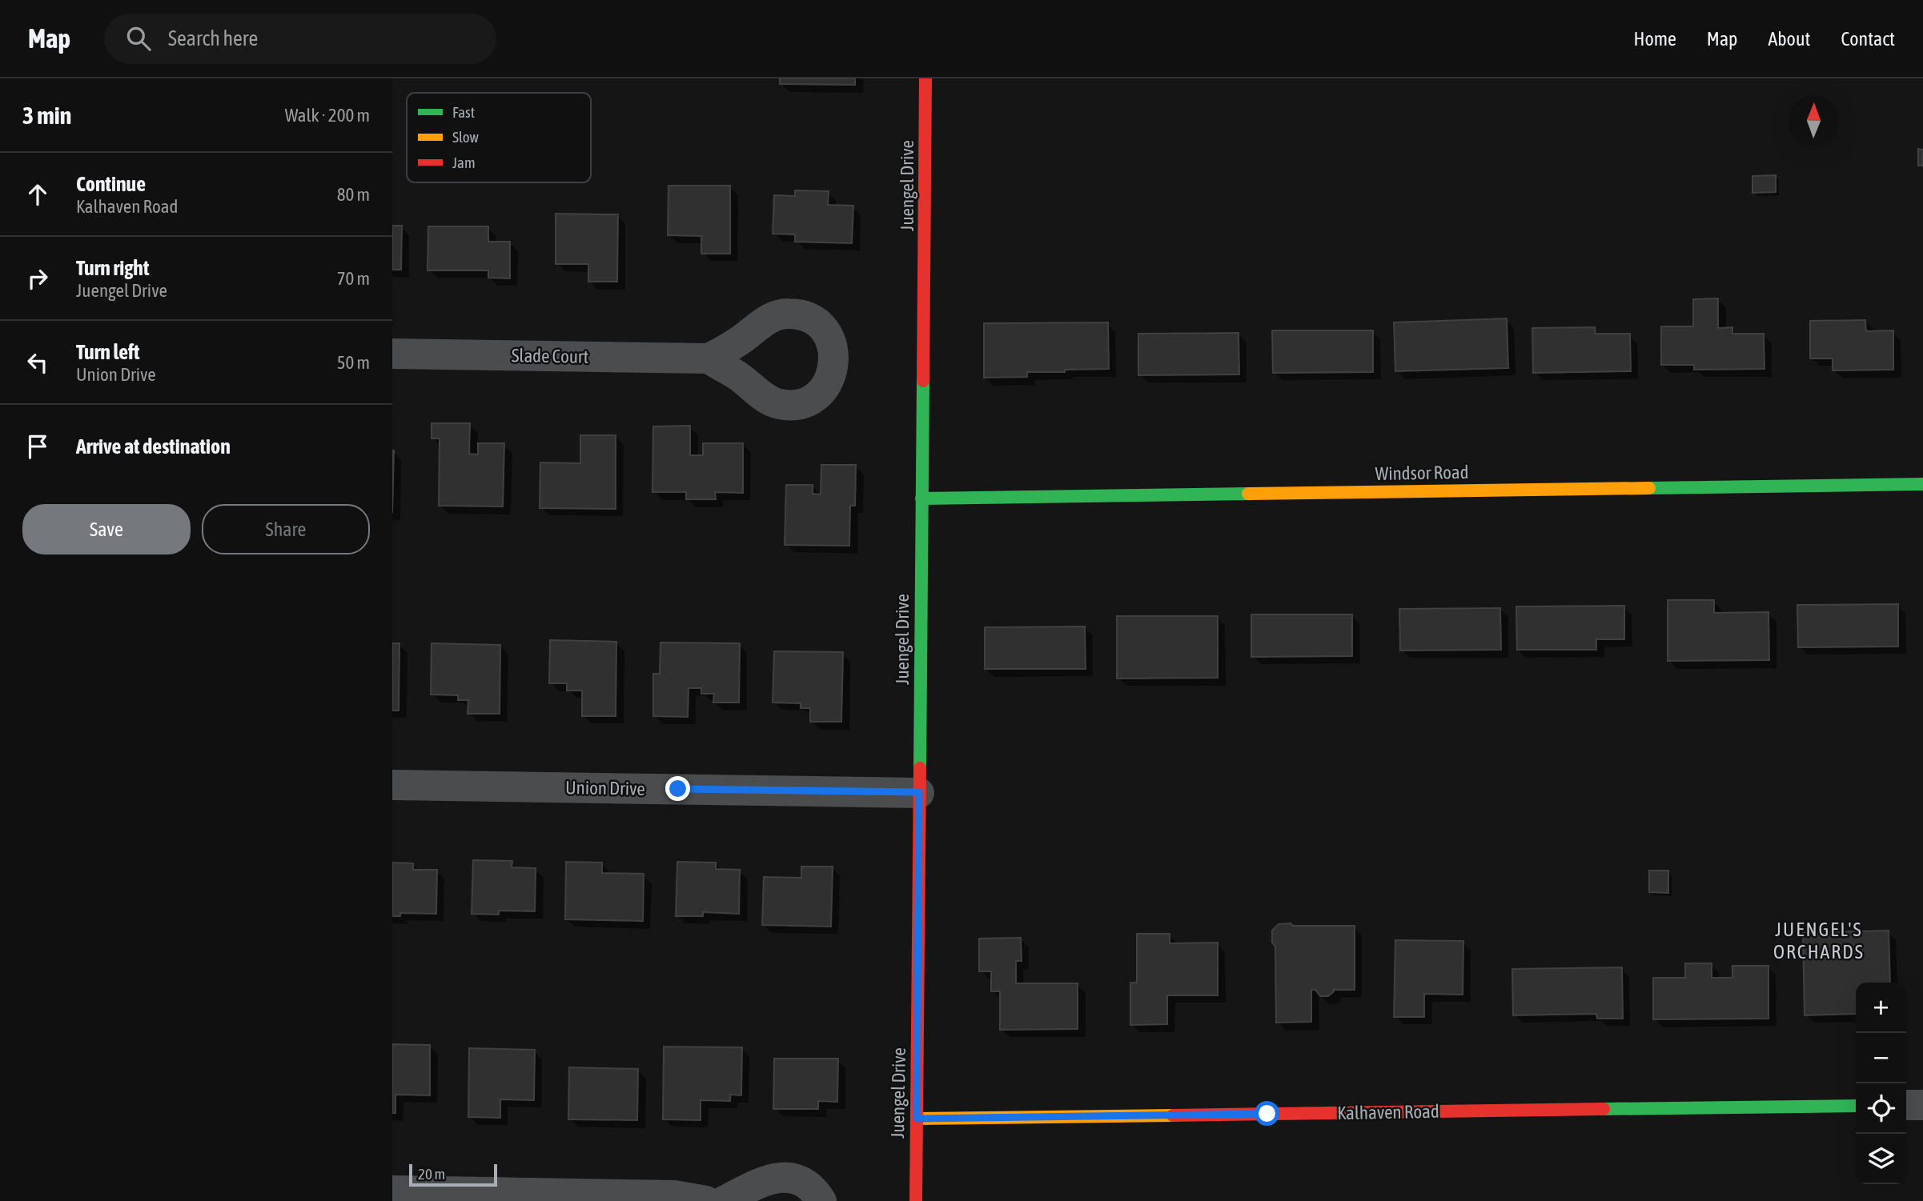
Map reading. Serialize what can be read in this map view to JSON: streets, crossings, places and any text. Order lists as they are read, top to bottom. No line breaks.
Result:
{"streets":{"street":["Juengel Drive","Slade Court","Windsor Road","Union Drive","Kalhaven Road"]},"crossings":[["Juengel Drive","Windsor Road"],["Juengel Drive","Union Drive"],["Juengel Drive","Kalhaven Road"]],"districts":["JUENGEL'S ORCHARDS"],"legend":["Fast","Slow","Jam"],"scale_bar":"20 m","north":"top","page":{"header":"Map","search":"Search here","nav":["Home","Map","About","Contact"],"heading":["3 min","Walk · 200 m"],"list":[["Continue","Kalhaven Road","80 m"],["Turn right","Juengel Drive","70 m"],["Turn left","Union Drive","50 m"],"Arrive at destination"],"buttons":["Save","Share"],"map_buttons":["+","−"],"scale":"20 m"}}
